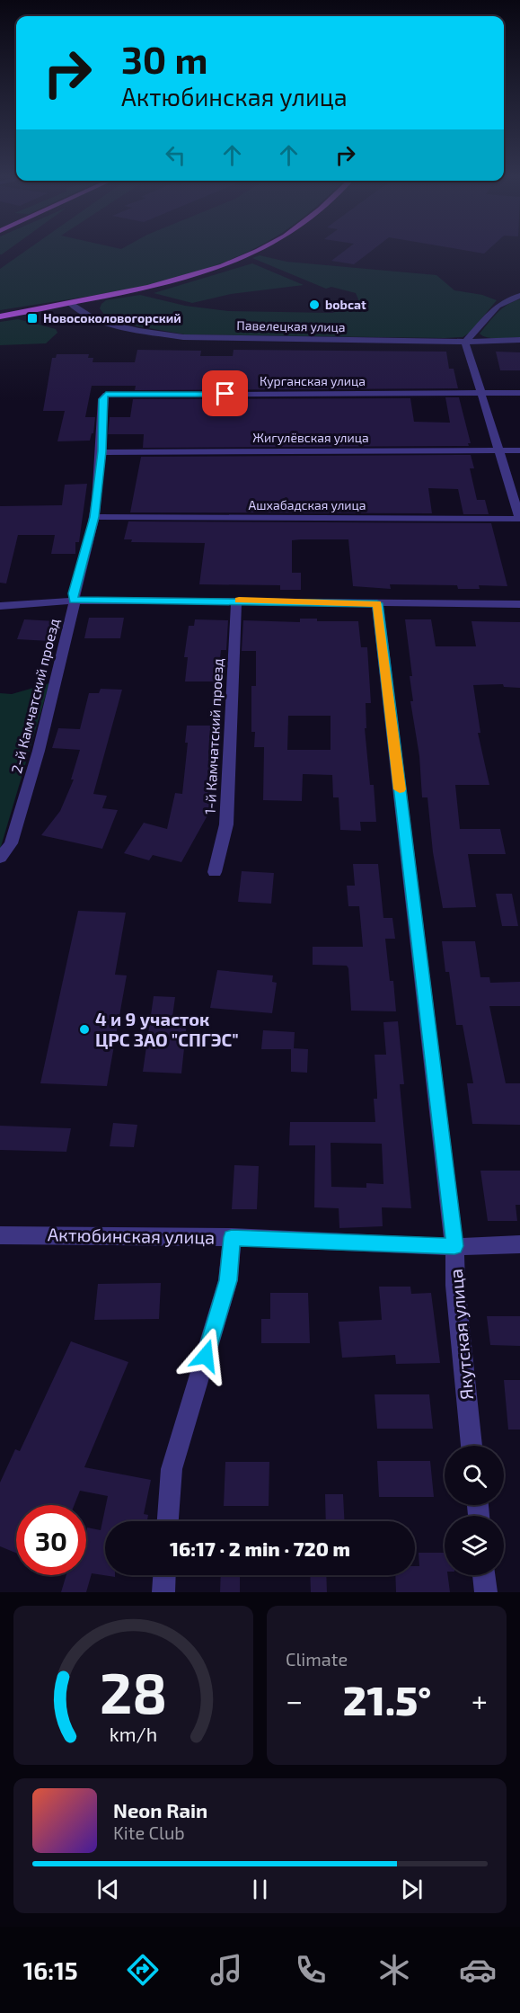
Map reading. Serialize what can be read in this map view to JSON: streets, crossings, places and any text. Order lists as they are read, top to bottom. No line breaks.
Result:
{"streets":{"street":["Павелецкая улица","Курганская улица","Жигулёвская улица","Ашхабадская улица","2-й Камчатский проезд","1-й Камчатский проезд","Актюбинская улица","Якутская улица"]},"crossings":[["Курганская улица","Жигулёвская улица"],["Актюбинская улица","Якутская улица"]],"places":{"other":["bobcat","4 и 9 участок ЦРС ЗАО \"СПГЭС\""],"transit":["Новосоколовогорский"]},"page":{"turn":["30 m","Актюбинская улица"],"limit":"30","trip":"16:17 · 2 min · 720 m","tile":"Climate","heat":["−","21.5°","+"],"song":["Neon Rain","Kite Club"],"tabs":"16:15","gauge":["28","km/h"]}}
